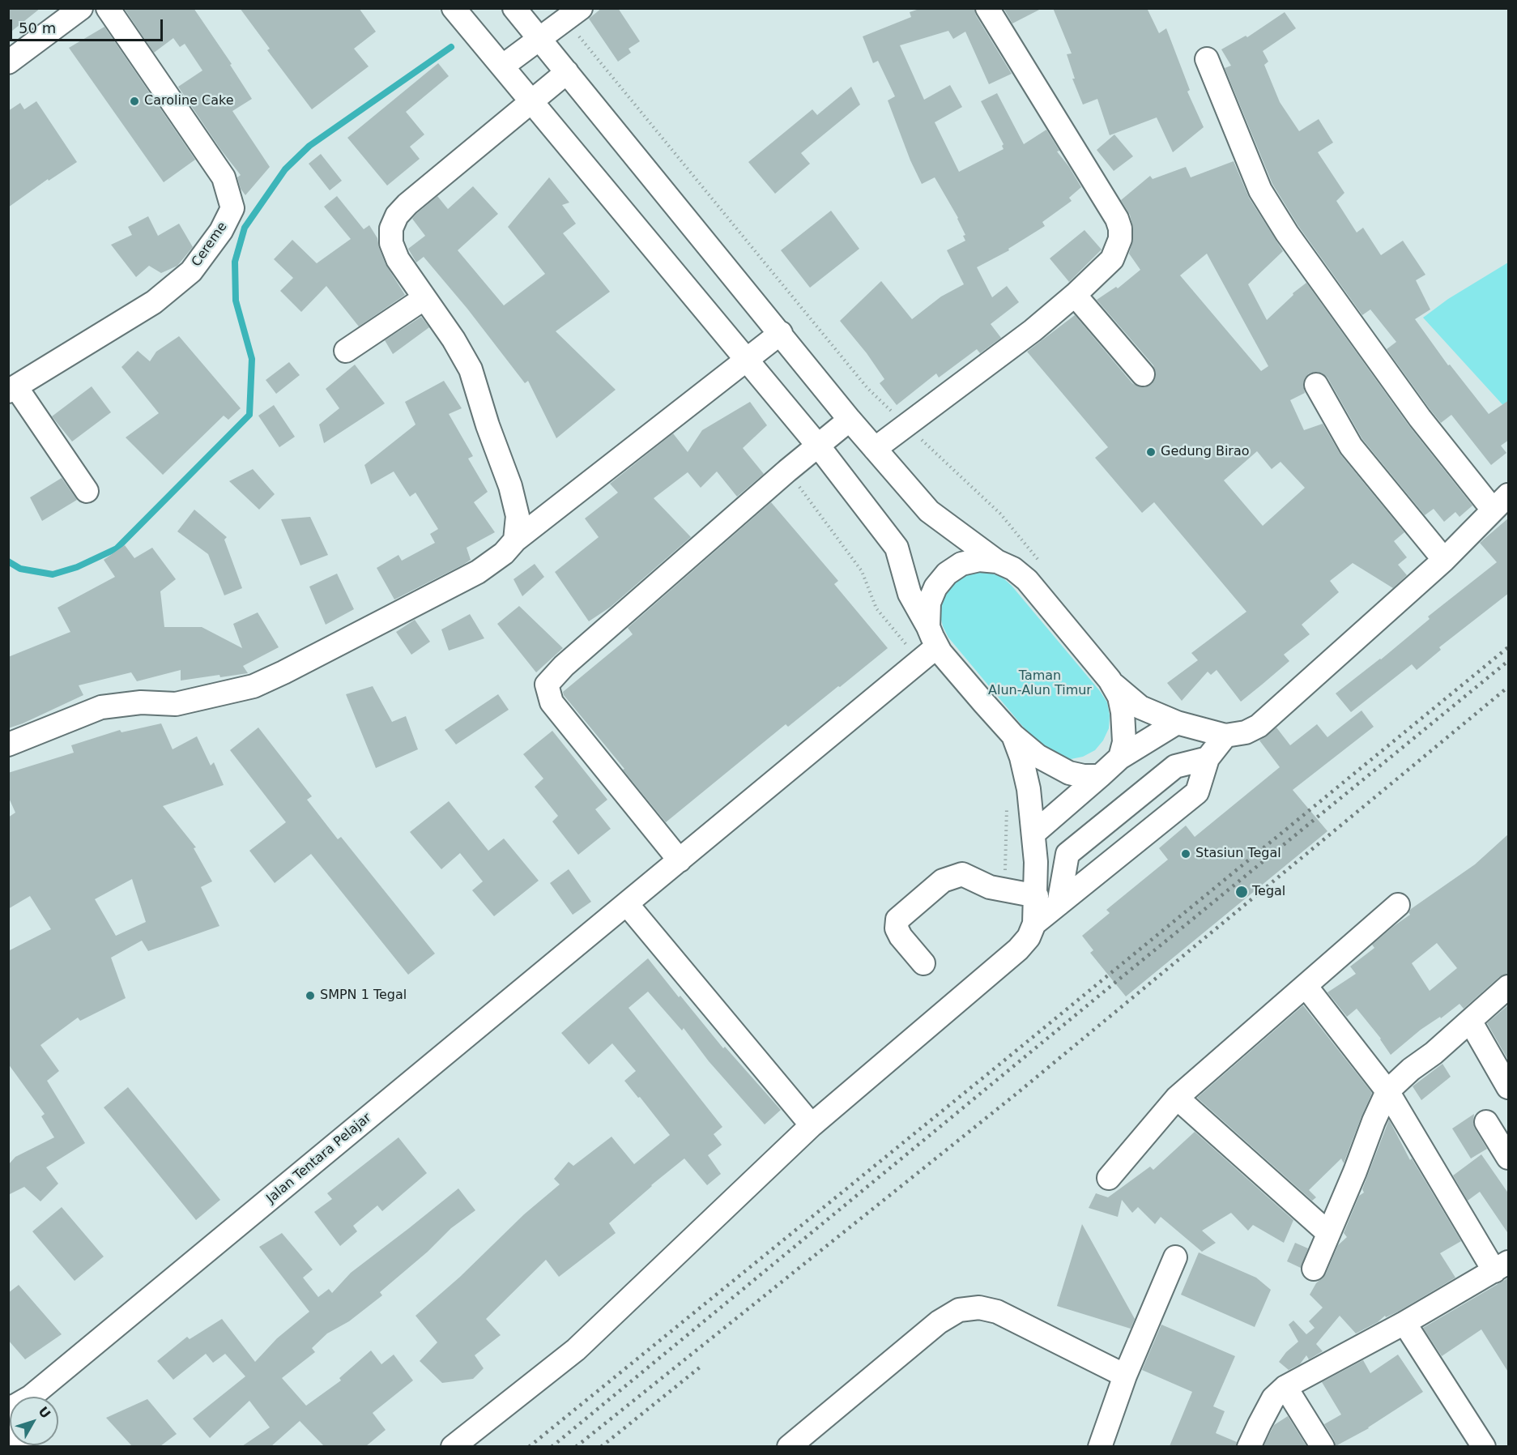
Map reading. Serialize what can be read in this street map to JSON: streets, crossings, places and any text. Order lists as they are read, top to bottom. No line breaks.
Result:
{"streets":{"street":["Cereme","Jalan Tentara Pelajar"]},"parks":["Taman Alun-Alun Timur"],"places":["Caroline Cake","Gedung Birao","Stasiun Tegal","Tegal","SMPN 1 Tegal"],"scale_bar":"50 m","north":"top right"}
